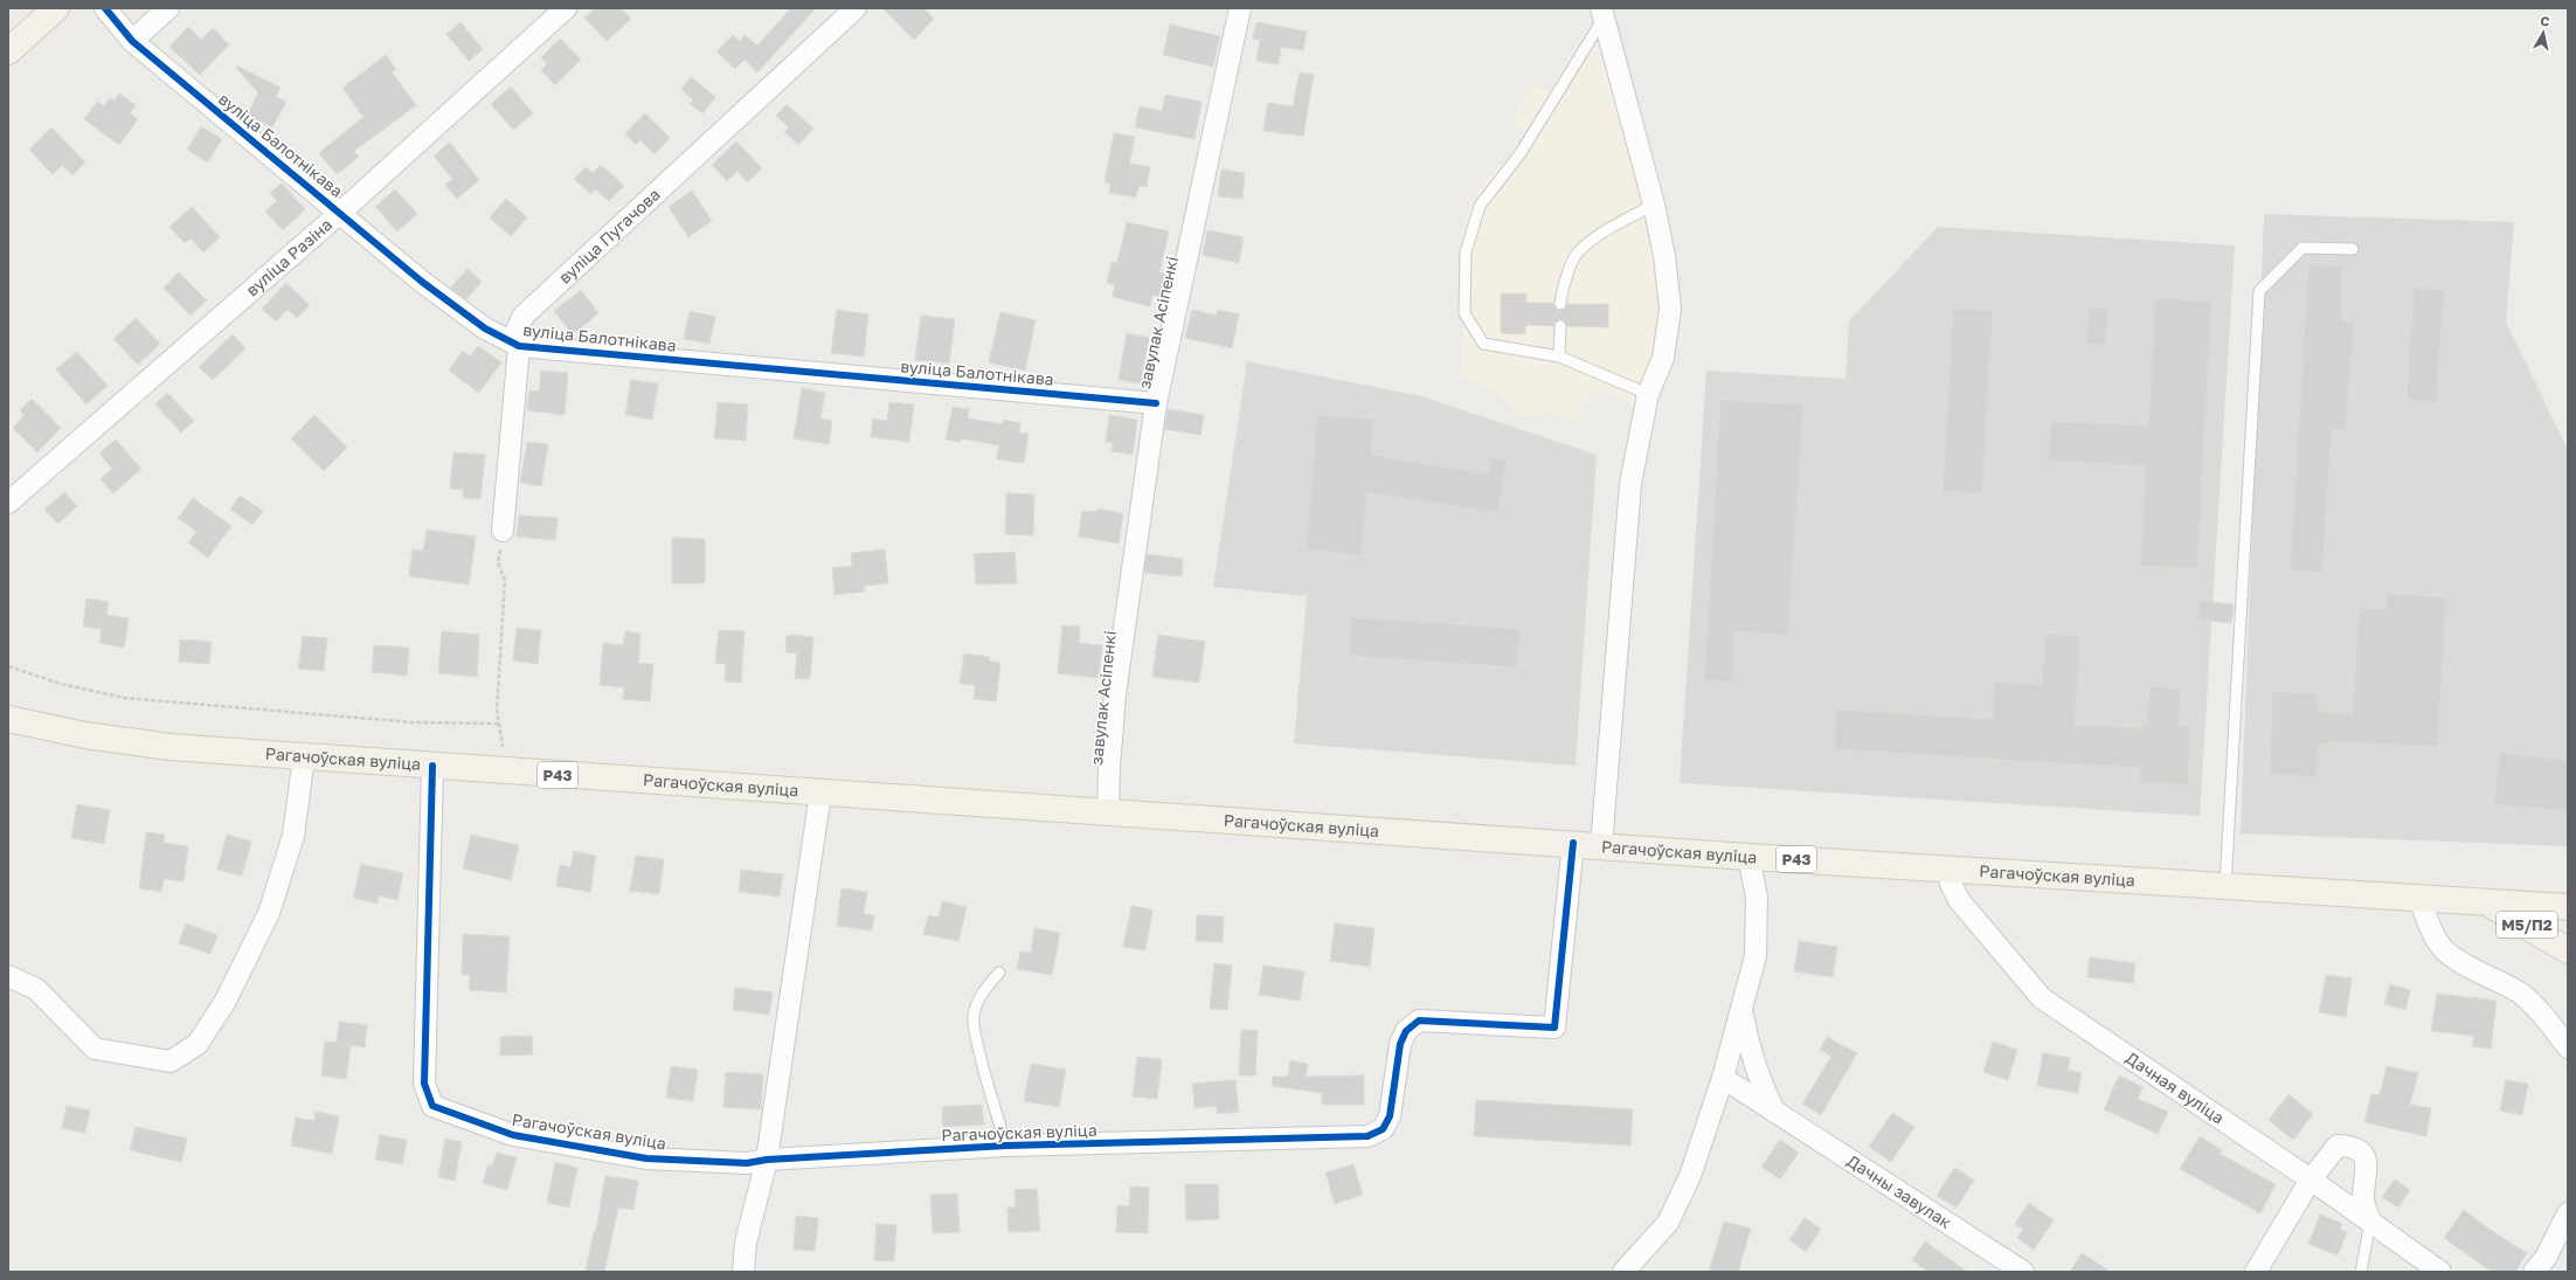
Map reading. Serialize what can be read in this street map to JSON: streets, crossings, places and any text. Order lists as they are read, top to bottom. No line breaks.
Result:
{"streets":{"main road":["Рагачоўская вуліца","Р43","М5/П2"],"street":["вуліца Балотнікава","вуліца Пугачова","вуліца Разіна","завулак Асіпенкі","Дачная вуліца","Дачны завулак"]},"crossings":[["вуліца Балотнікава","вуліца Пугачова"],["вуліца Балотнікава","вуліца Разіна"],["вуліца Балотнікава","завулак Асіпенкі"],["завулак Асіпенкі","Рагачоўская вуліца"],["Рагачоўская вуліца","М5/П2"],["Рагачоўская вуліца","Дачная вуліца"]],"north":"top"}
